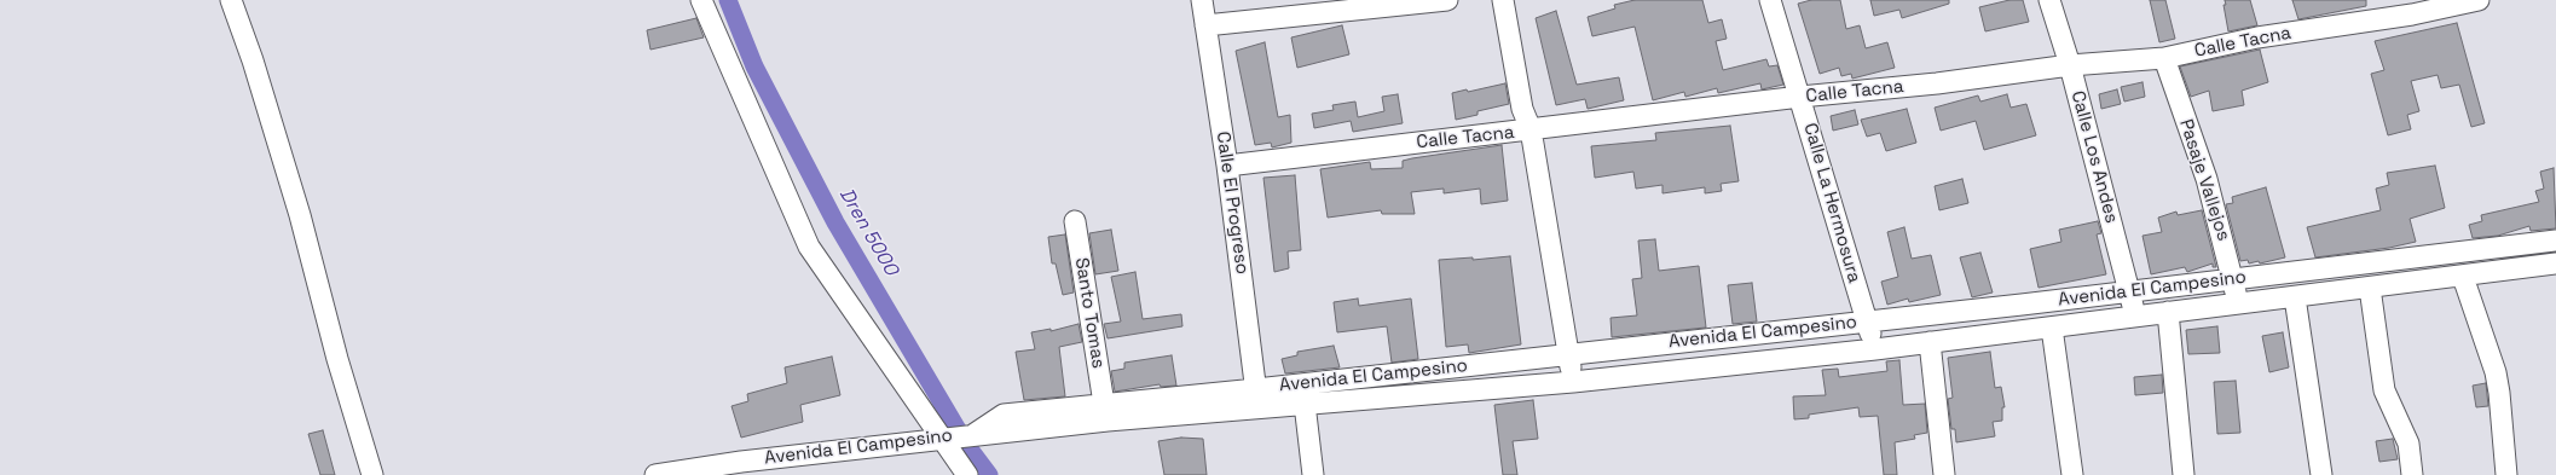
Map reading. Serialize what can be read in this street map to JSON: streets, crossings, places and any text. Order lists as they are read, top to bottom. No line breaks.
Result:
{"streets":{"street":["Calle Tacna","Calle Los Andes","Pasaje Vallejos","Calle El Progreso","Calle La Hermosura","Avenida El Campesino","Santo Tomas"]},"crossings":[["Calle Tacna","Calle Los Andes"],["Calle Tacna","Pasaje Vallejos"],["Calle Tacna","Calle El Progreso"],["Calle Tacna","Calle La Hermosura"],["Calle Los Andes","Avenida El Campesino"],["Pasaje Vallejos","Avenida El Campesino"],["Calle El Progreso","Avenida El Campesino"],["Calle La Hermosura","Avenida El Campesino"],["Avenida El Campesino","Santo Tomas"]],"water":["Dren 5000"]}
